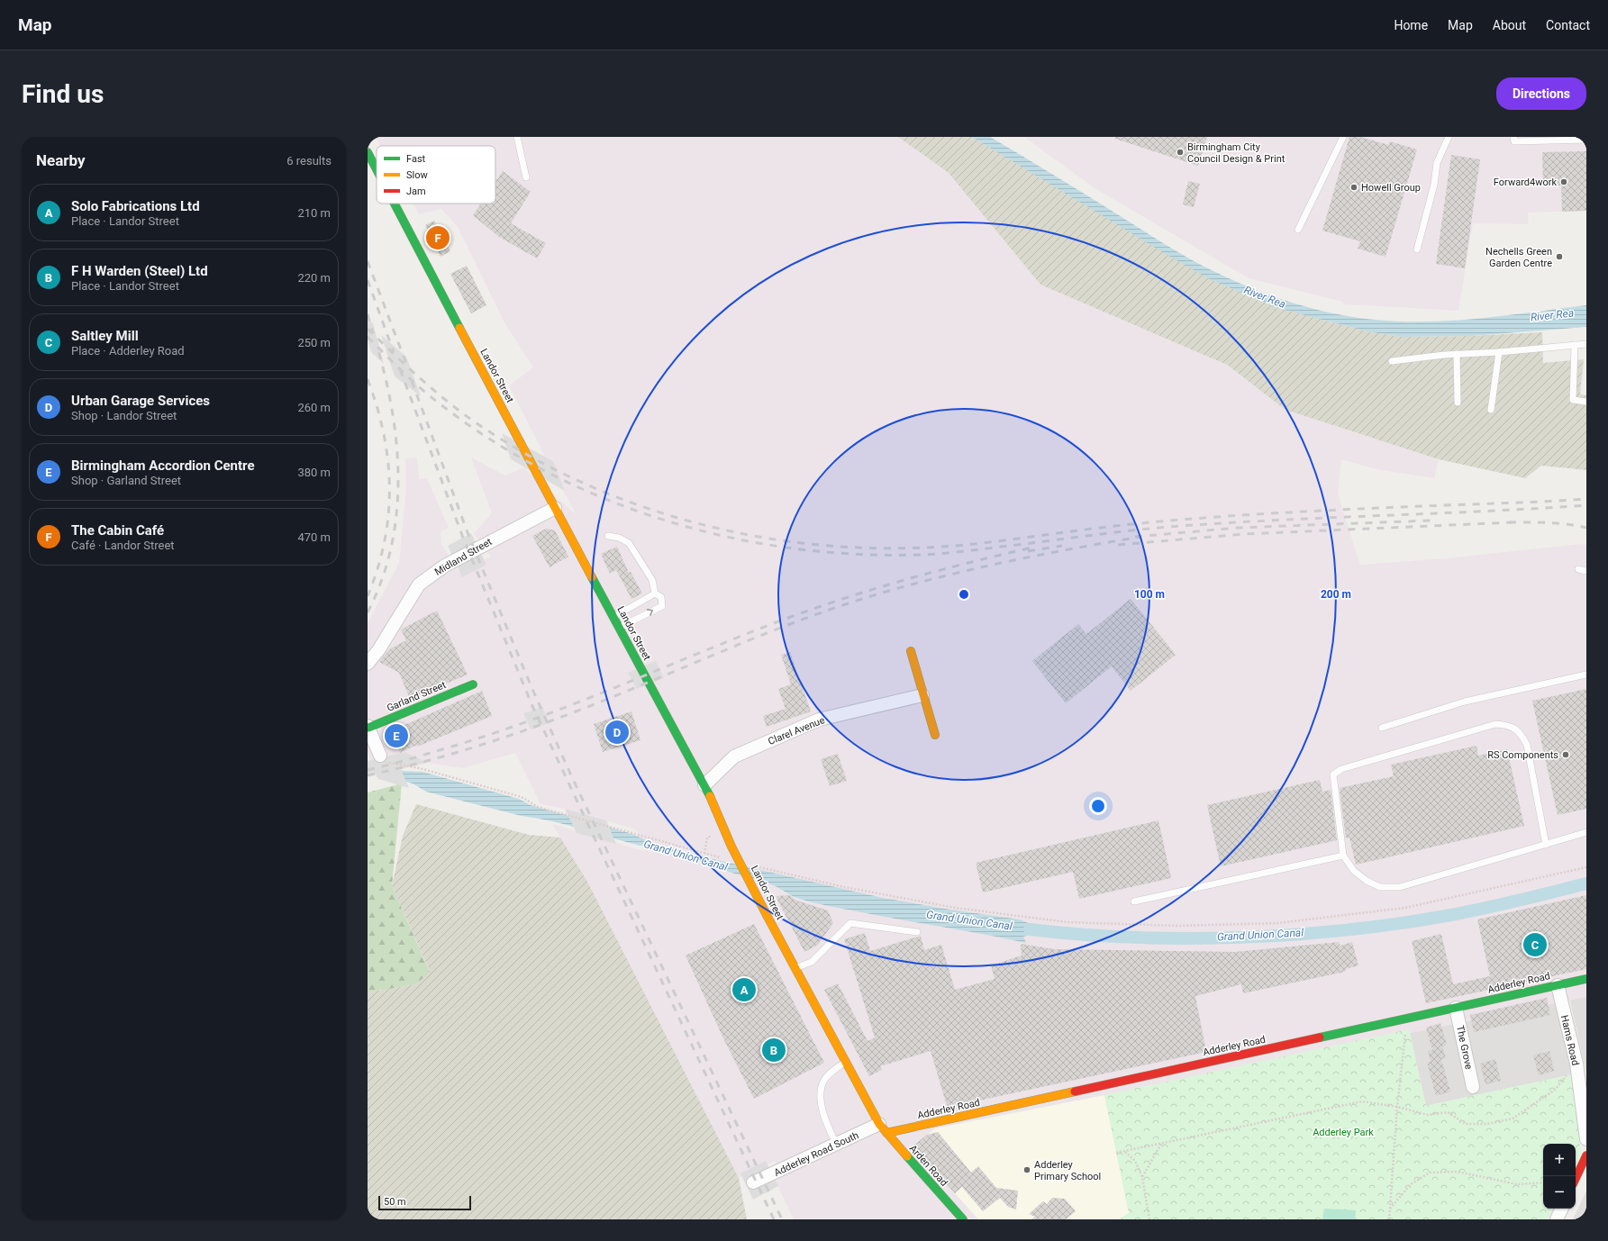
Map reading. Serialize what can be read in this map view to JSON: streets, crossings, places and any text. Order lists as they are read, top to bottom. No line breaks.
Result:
{"streets":{"street":["Landor Street","Midland Street","Garland Street","Clarel Avenue","Adderley Road","Hams Road","The Grove","Adderley Road South","Arden Road"]},"crossings":[["Landor Street","Midland Street"],["Landor Street","Clarel Avenue"],["Landor Street","Adderley Road"],["Landor Street","Adderley Road South"],["Landor Street","Arden Road"],["Adderley Road","Hams Road"],["Adderley Road","The Grove"],["Adderley Road","Adderley Road South"],["Adderley Road","Arden Road"],["Adderley Road South","Arden Road"]],"water":["River Rea","Grand Union Canal"],"parks":["Adderley Park"],"places":["Birmingham City Council Design & Print","Forward4work","Howell Group","Nechells Green Garden Centre","RS Components","Adderley Primary School"],"legend":["Fast","Slow","Jam"],"scale_bar":"50 m","page":{"header":"Map","nav":["Home","Map","About","Contact"],"buttons":"Directions","title":"Find us","heading":["Nearby","6 results"],"list":[{"mark":"A","name":"Solo Fabrications Ltd","note":"Place · Landor Street","value":"210 m"},{"mark":"B","name":"F H Warden (Steel) Ltd","note":"Place · Landor Street","value":"220 m"},{"mark":"C","name":"Saltley Mill","note":"Place · Adderley Road","value":"250 m"},{"mark":"D","name":"Urban Garage Services","note":"Shop · Landor Street","value":"260 m"},{"mark":"E","name":"Birmingham Accordion Centre","note":"Shop · Garland Street","value":"380 m"},{"mark":"F","name":"The Cabin Café","note":"Café · Landor Street","value":"470 m"}],"pins":["F","D","E","C","A","B"],"map_buttons":["+","−"],"scale":"50 m"},"rings":["100 m","200 m"]}
